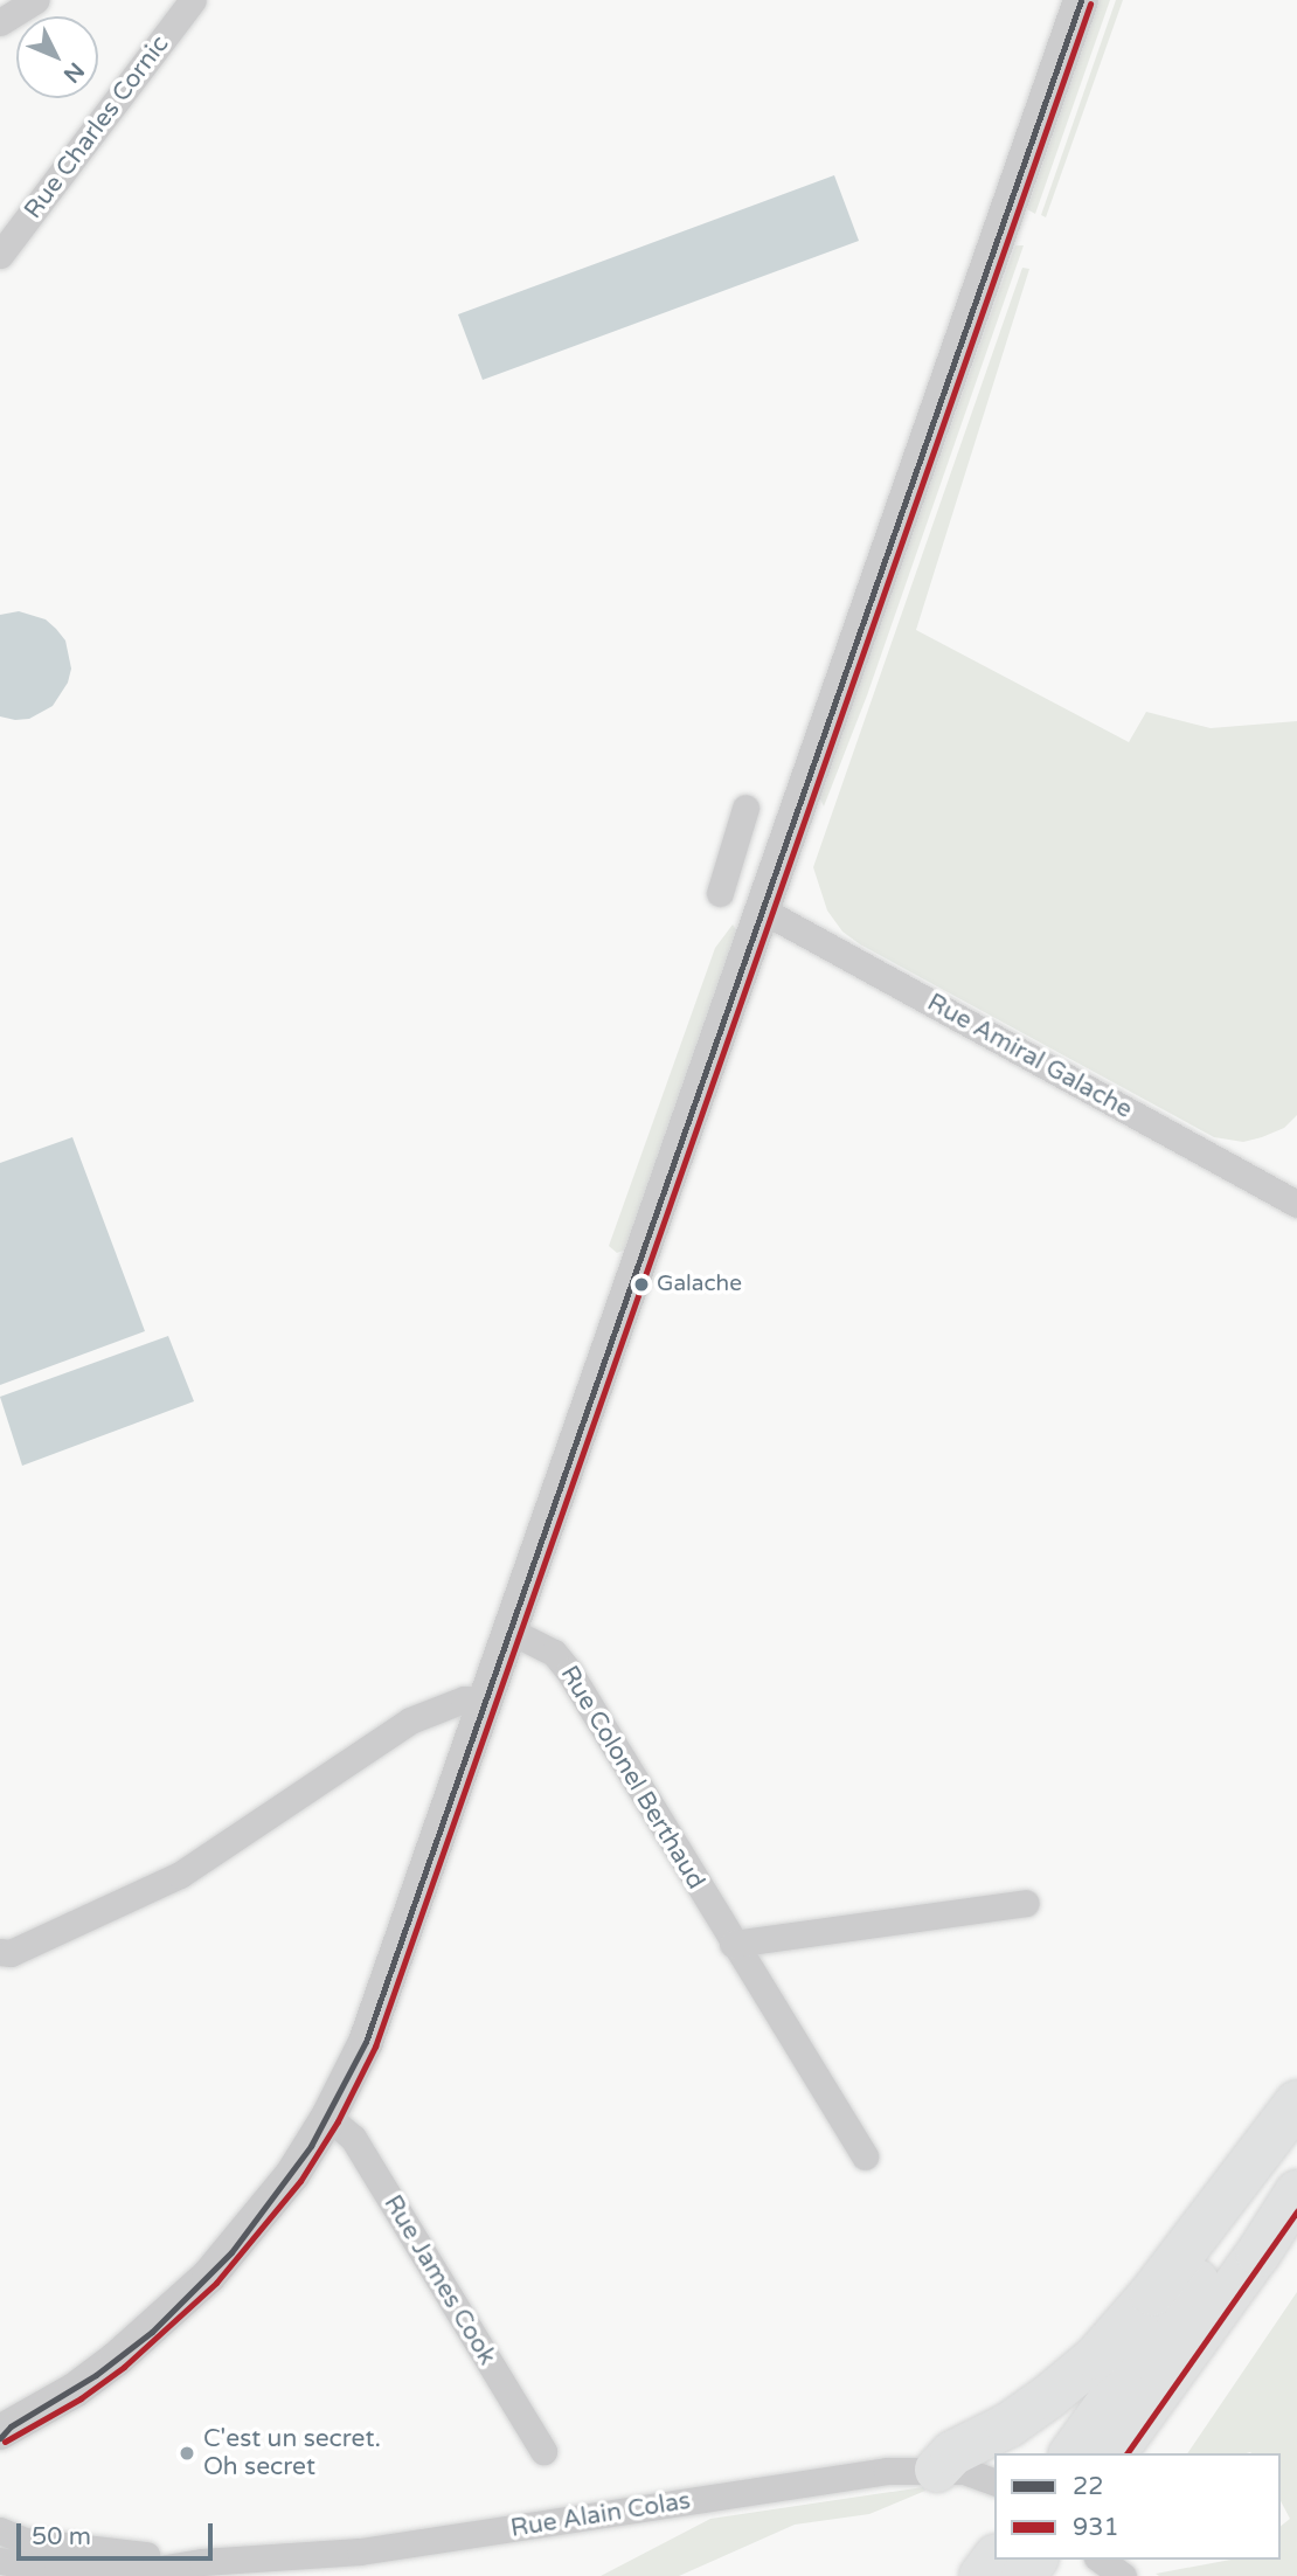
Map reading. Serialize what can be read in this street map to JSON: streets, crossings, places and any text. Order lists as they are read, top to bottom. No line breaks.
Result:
{"streets":{"street":["Rue Charles Cornic","Rue Amiral Galache","Rue Colonel Berthaud","Rue James Cook","Rue Alain Colas"]},"places":["Galache","C'est un secret. Oh secret"],"lines":["transit line 22","transit line 931"],"legend":["22","931"],"scale_bar":"50 m","north":"bottom right"}
